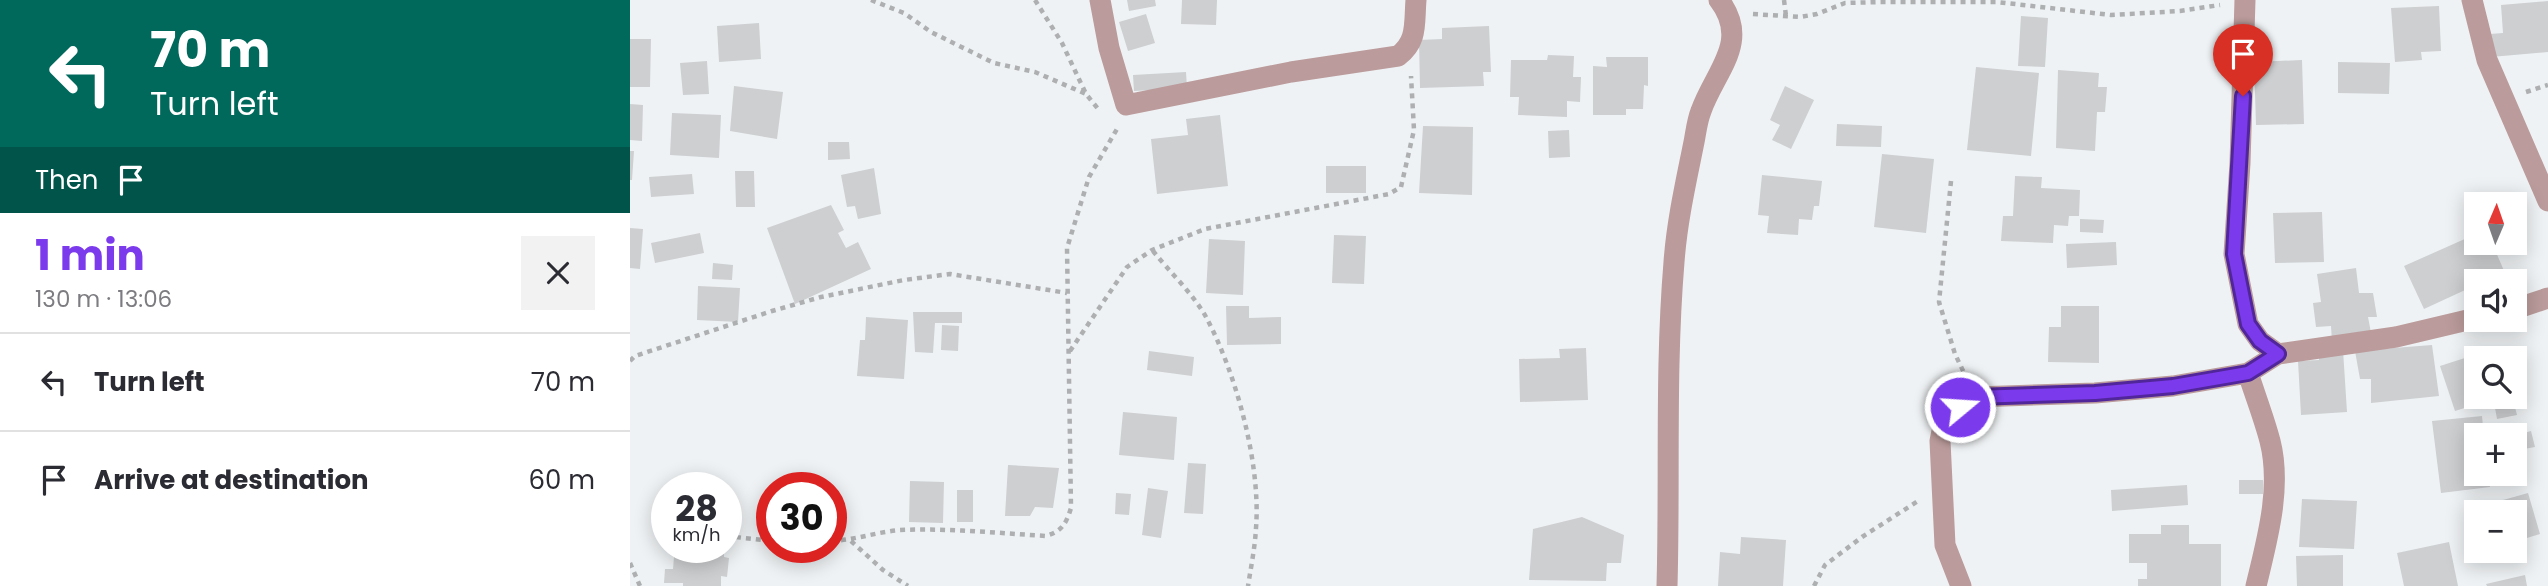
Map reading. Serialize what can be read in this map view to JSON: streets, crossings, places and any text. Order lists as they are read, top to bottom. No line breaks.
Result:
{"north":"top","page":{"turn":["70 m","Turn left"],"then":"Then","map_buttons":["+","−"],"heading":["1 min","130 m · 13:06"],"list":[{"name":"Turn left","value":"70 m"},{"name":"Arrive at destination","value":"60 m"}],"speed":"28 km/h","limit":"30"}}
